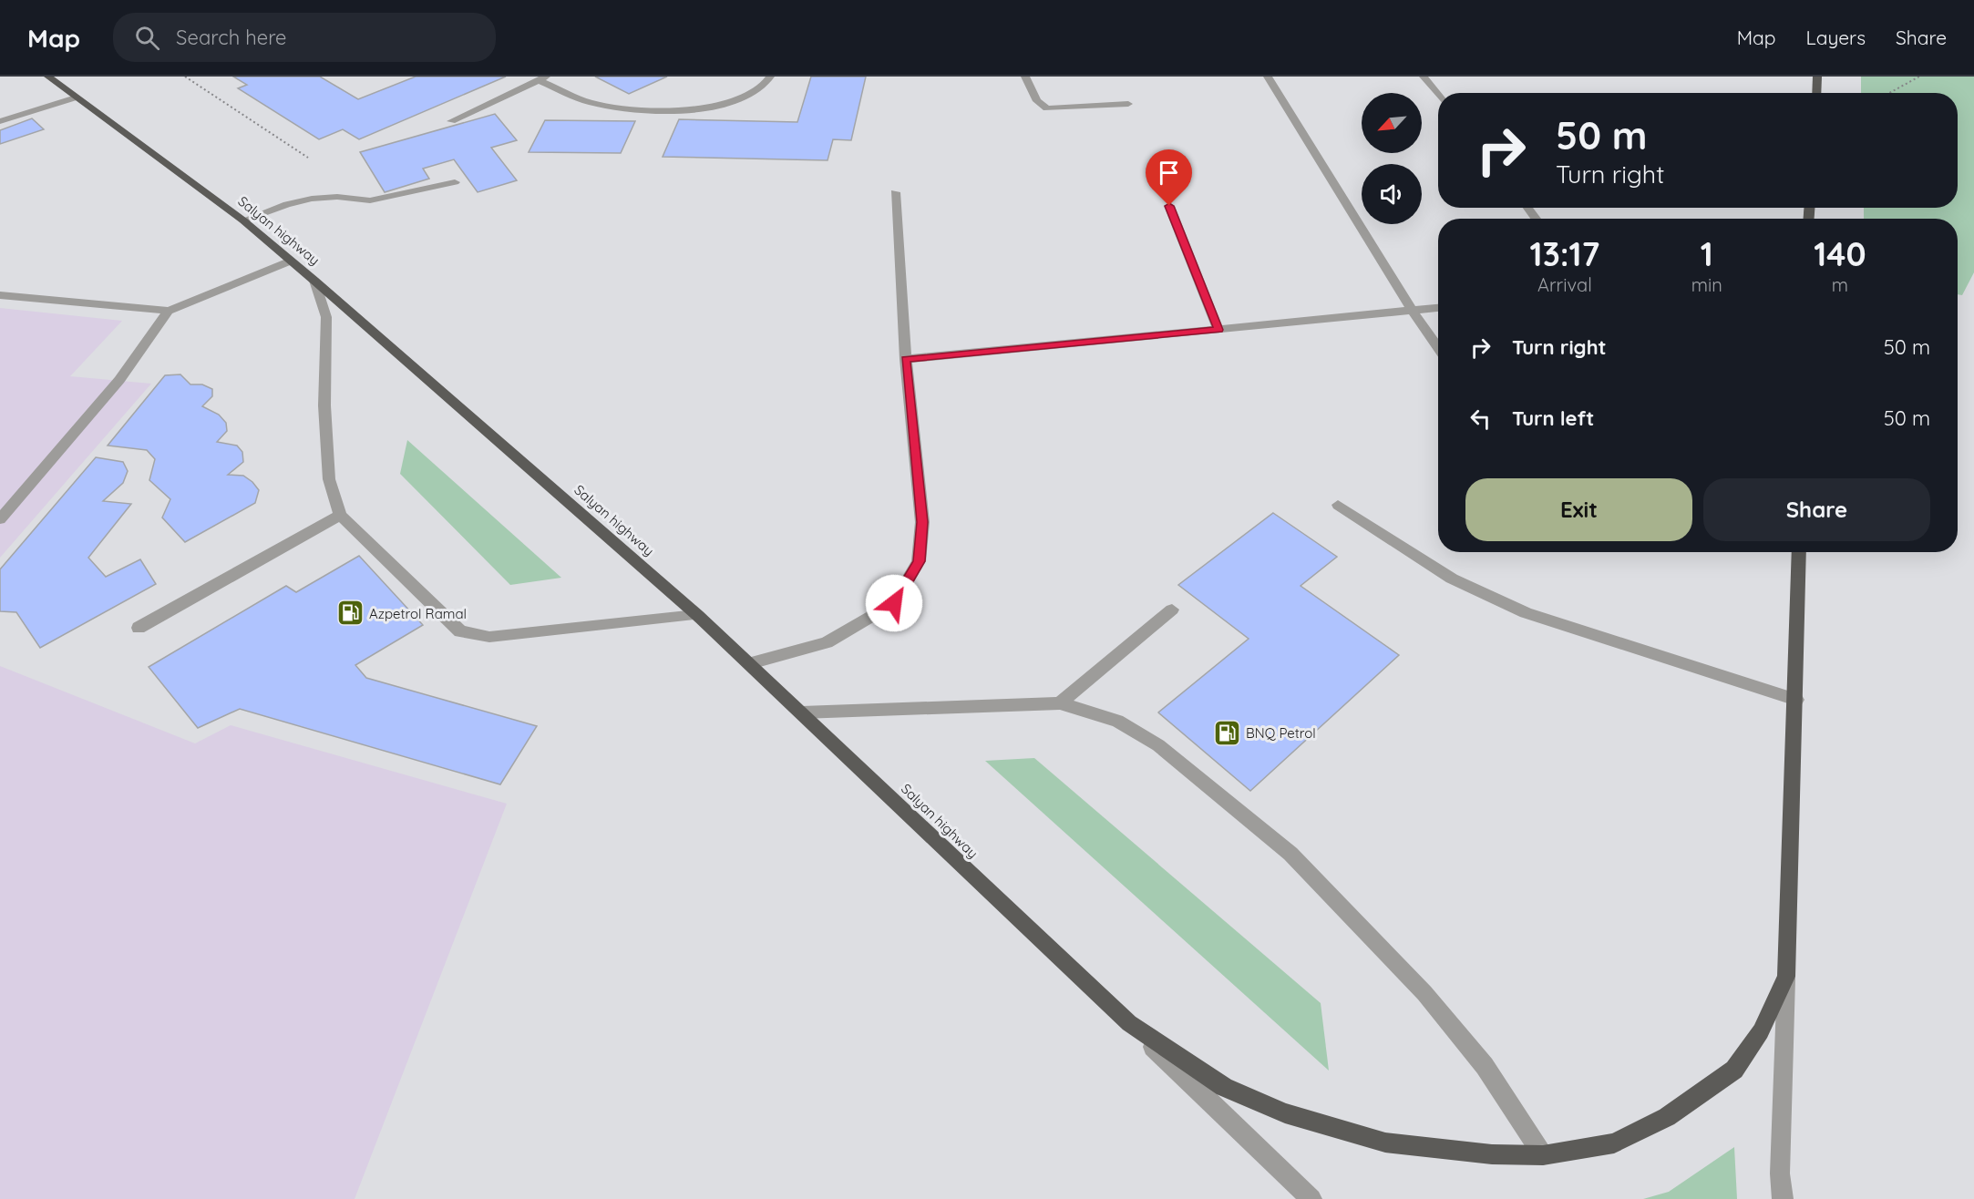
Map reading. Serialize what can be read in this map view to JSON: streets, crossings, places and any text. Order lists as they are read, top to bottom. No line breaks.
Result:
{"streets":{"highway":["Salyan highway"]},"places":{"fuel station":["Azpetrol Ramal","BNQ Petrol"]},"north":"bottom left","page":{"header":"Map","search":"Search here","nav":["Map","Layers","Share"],"turn":["50 m","Turn right"],"eta":["13:17","Arrival","1","min","140","m"],"list":[{"name":"Turn right","value":"50 m"},{"name":"Turn left","value":"50 m"}],"buttons":["Exit","Share"]}}
